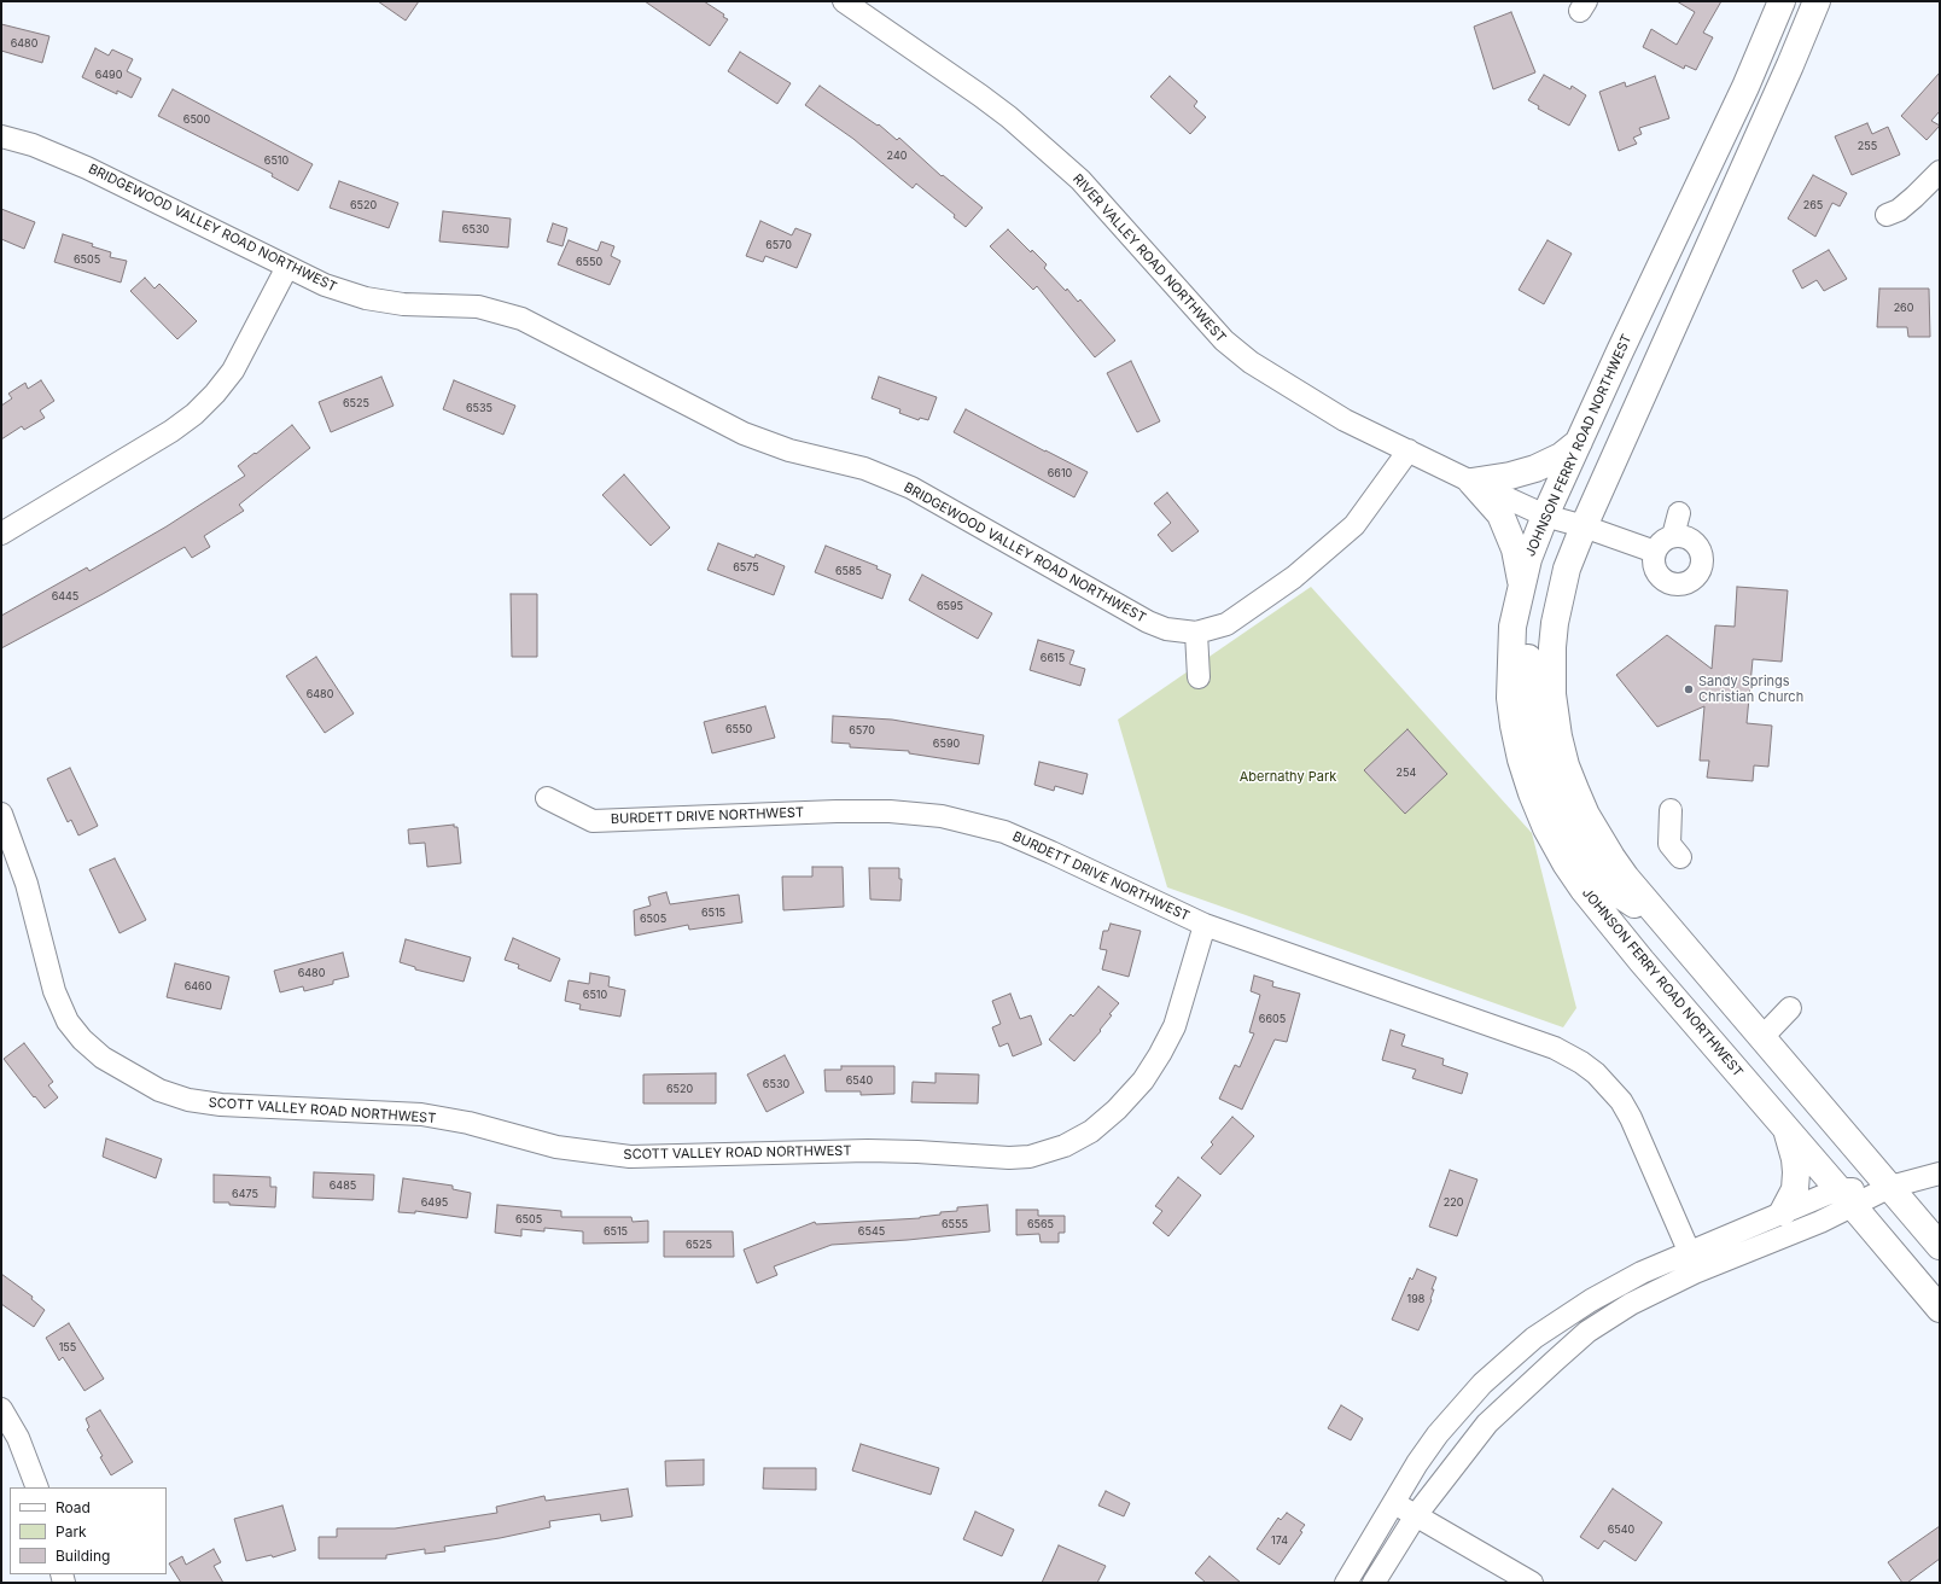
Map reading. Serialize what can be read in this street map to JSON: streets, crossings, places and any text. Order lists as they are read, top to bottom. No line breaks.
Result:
{"streets":{"main road":["JOHNSON FERRY ROAD NORTHWEST"],"street":["BRIDGEWOOD VALLEY ROAD NORTHWEST","RIVER VALLEY ROAD NORTHWEST","BURDETT DRIVE NORTHWEST","SCOTT VALLEY ROAD NORTHWEST"]},"crossings":[["BRIDGEWOOD VALLEY ROAD NORTHWEST","RIVER VALLEY ROAD NORTHWEST"],["RIVER VALLEY ROAD NORTHWEST","JOHNSON FERRY ROAD NORTHWEST"],["BURDETT DRIVE NORTHWEST","SCOTT VALLEY ROAD NORTHWEST"]],"parks":["Abernathy Park"],"places":["Sandy Springs Christian Church"],"house_numbers":["6480","6490","6500","255","240","6510","6520","265","6530","6570","6505","6550","260","6525","6535","6610","6575","6585","6445","6595","6615","6480","6550","6570","6590","254","6515","6505","6480","6460","6510","6605","6540","6530","6520","6485","6475","6495","220","6505","6555","6565","6515","6545","6525","198","155","6540","174"],"legend":["Road","Park","Building"]}
